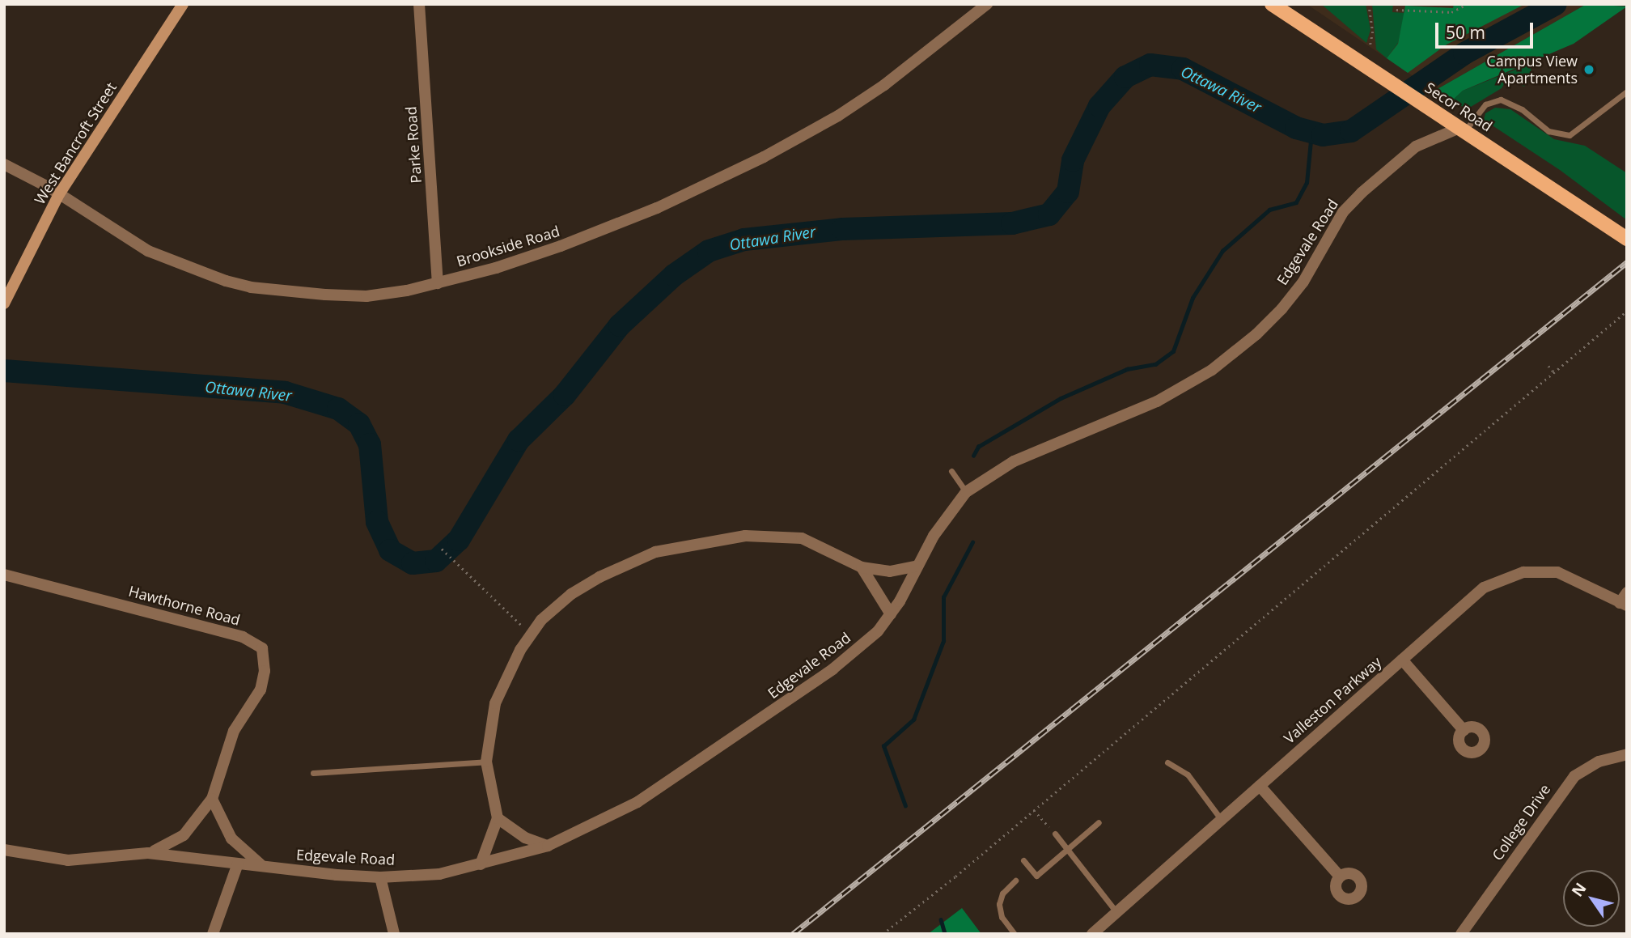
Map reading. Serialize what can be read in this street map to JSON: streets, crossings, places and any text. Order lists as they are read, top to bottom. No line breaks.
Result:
{"streets":{"main road":["Secor Road","West Bancroft Street"],"street":["Parke Road","Edgevale Road","Brookside Road","Hawthorne Road","Valleston Parkway","College Drive"]},"crossings":[["Secor Road","Edgevale Road"],["West Bancroft Street","Brookside Road"],["Parke Road","Brookside Road"],["Edgevale Road","Hawthorne Road"]],"water":["Ottawa River"],"places":["Campus View Apartments"],"scale_bar":"50 m","north":"top left"}
